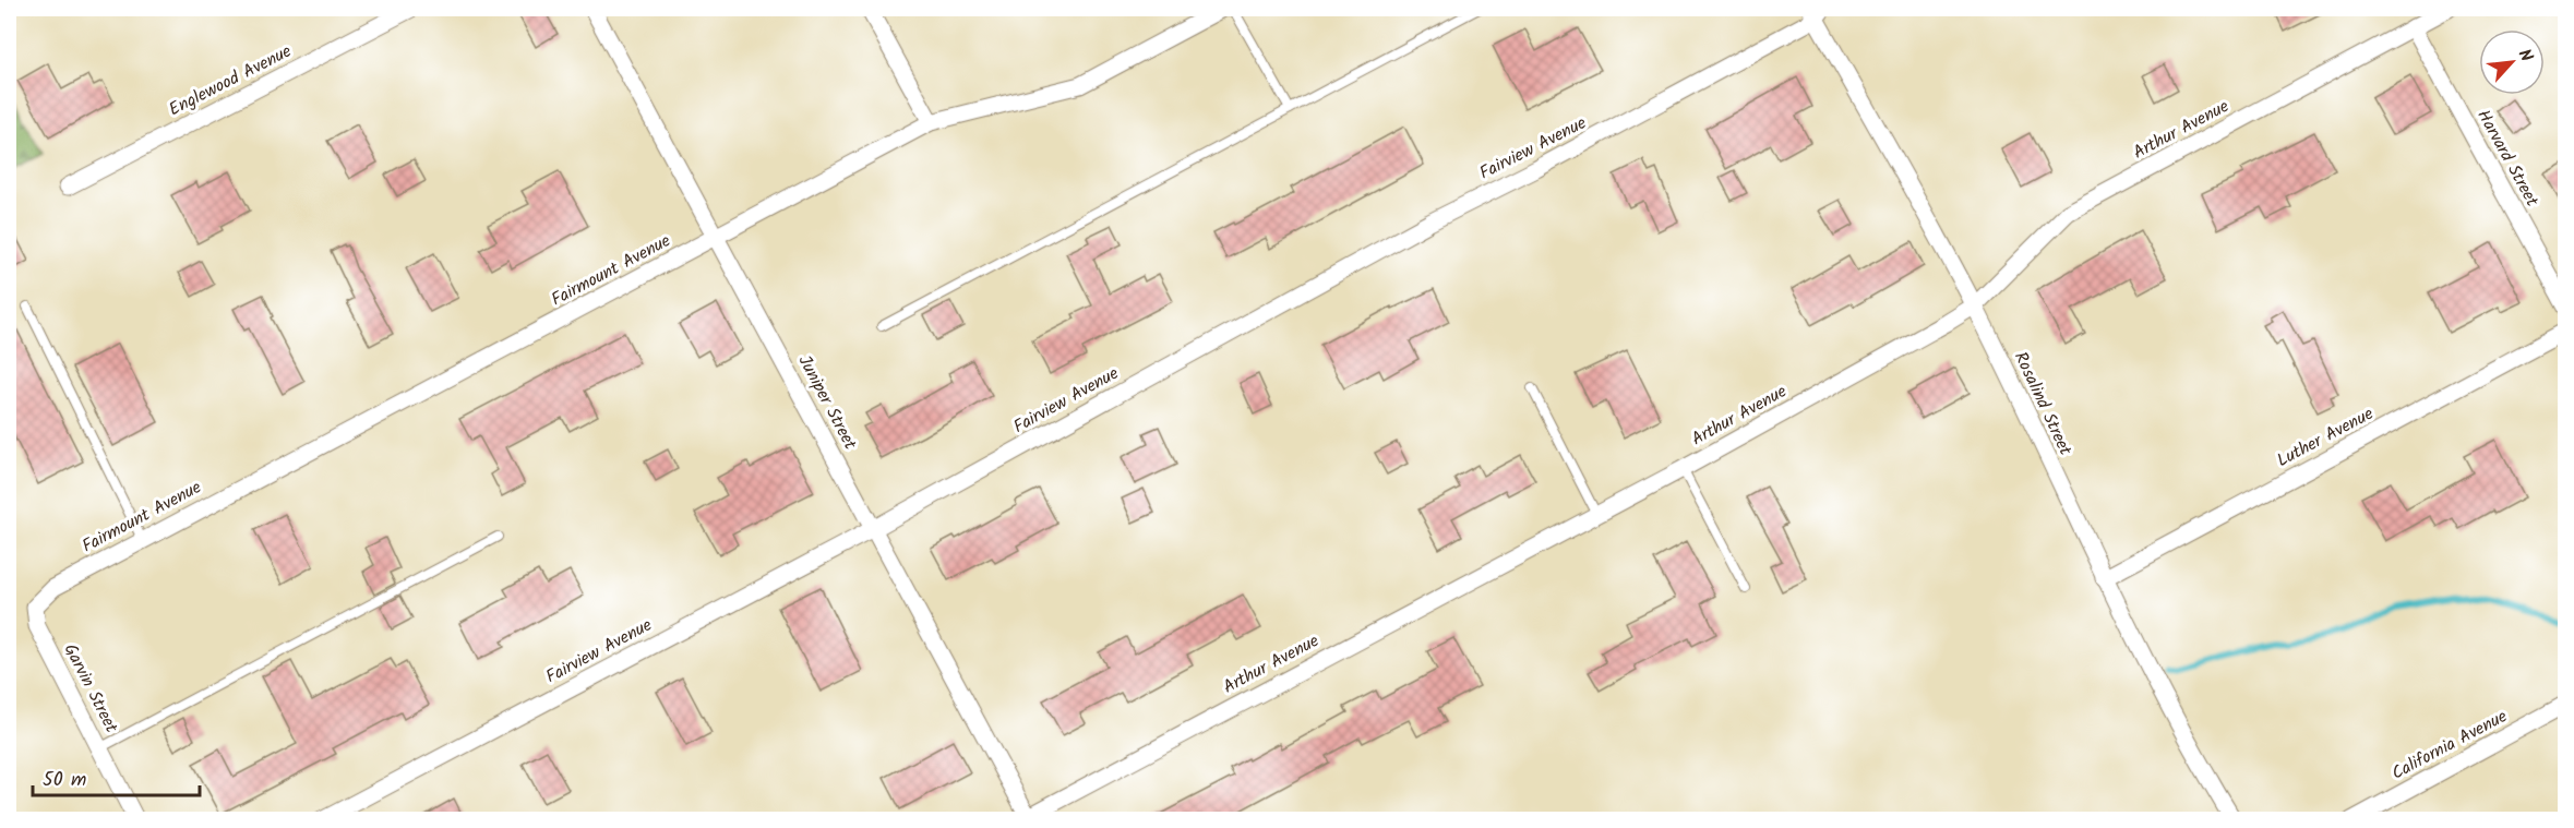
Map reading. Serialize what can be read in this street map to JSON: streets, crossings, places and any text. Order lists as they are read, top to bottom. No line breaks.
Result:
{"streets":{"street":["Englewood Avenue","Arthur Avenue","Fairview Avenue","Harvard Street","Fairmount Avenue","Juniper Street","Rosalind Street","Luther Avenue","Garvin Street","California Avenue"]},"crossings":[["Arthur Avenue","Harvard Street"],["Arthur Avenue","Juniper Street"],["Arthur Avenue","Rosalind Street"],["Fairview Avenue","Juniper Street"],["Fairview Avenue","Rosalind Street"],["Fairmount Avenue","Juniper Street"],["Fairmount Avenue","Garvin Street"],["Rosalind Street","Luther Avenue"]],"scale_bar":"50 m","north":"top right"}
